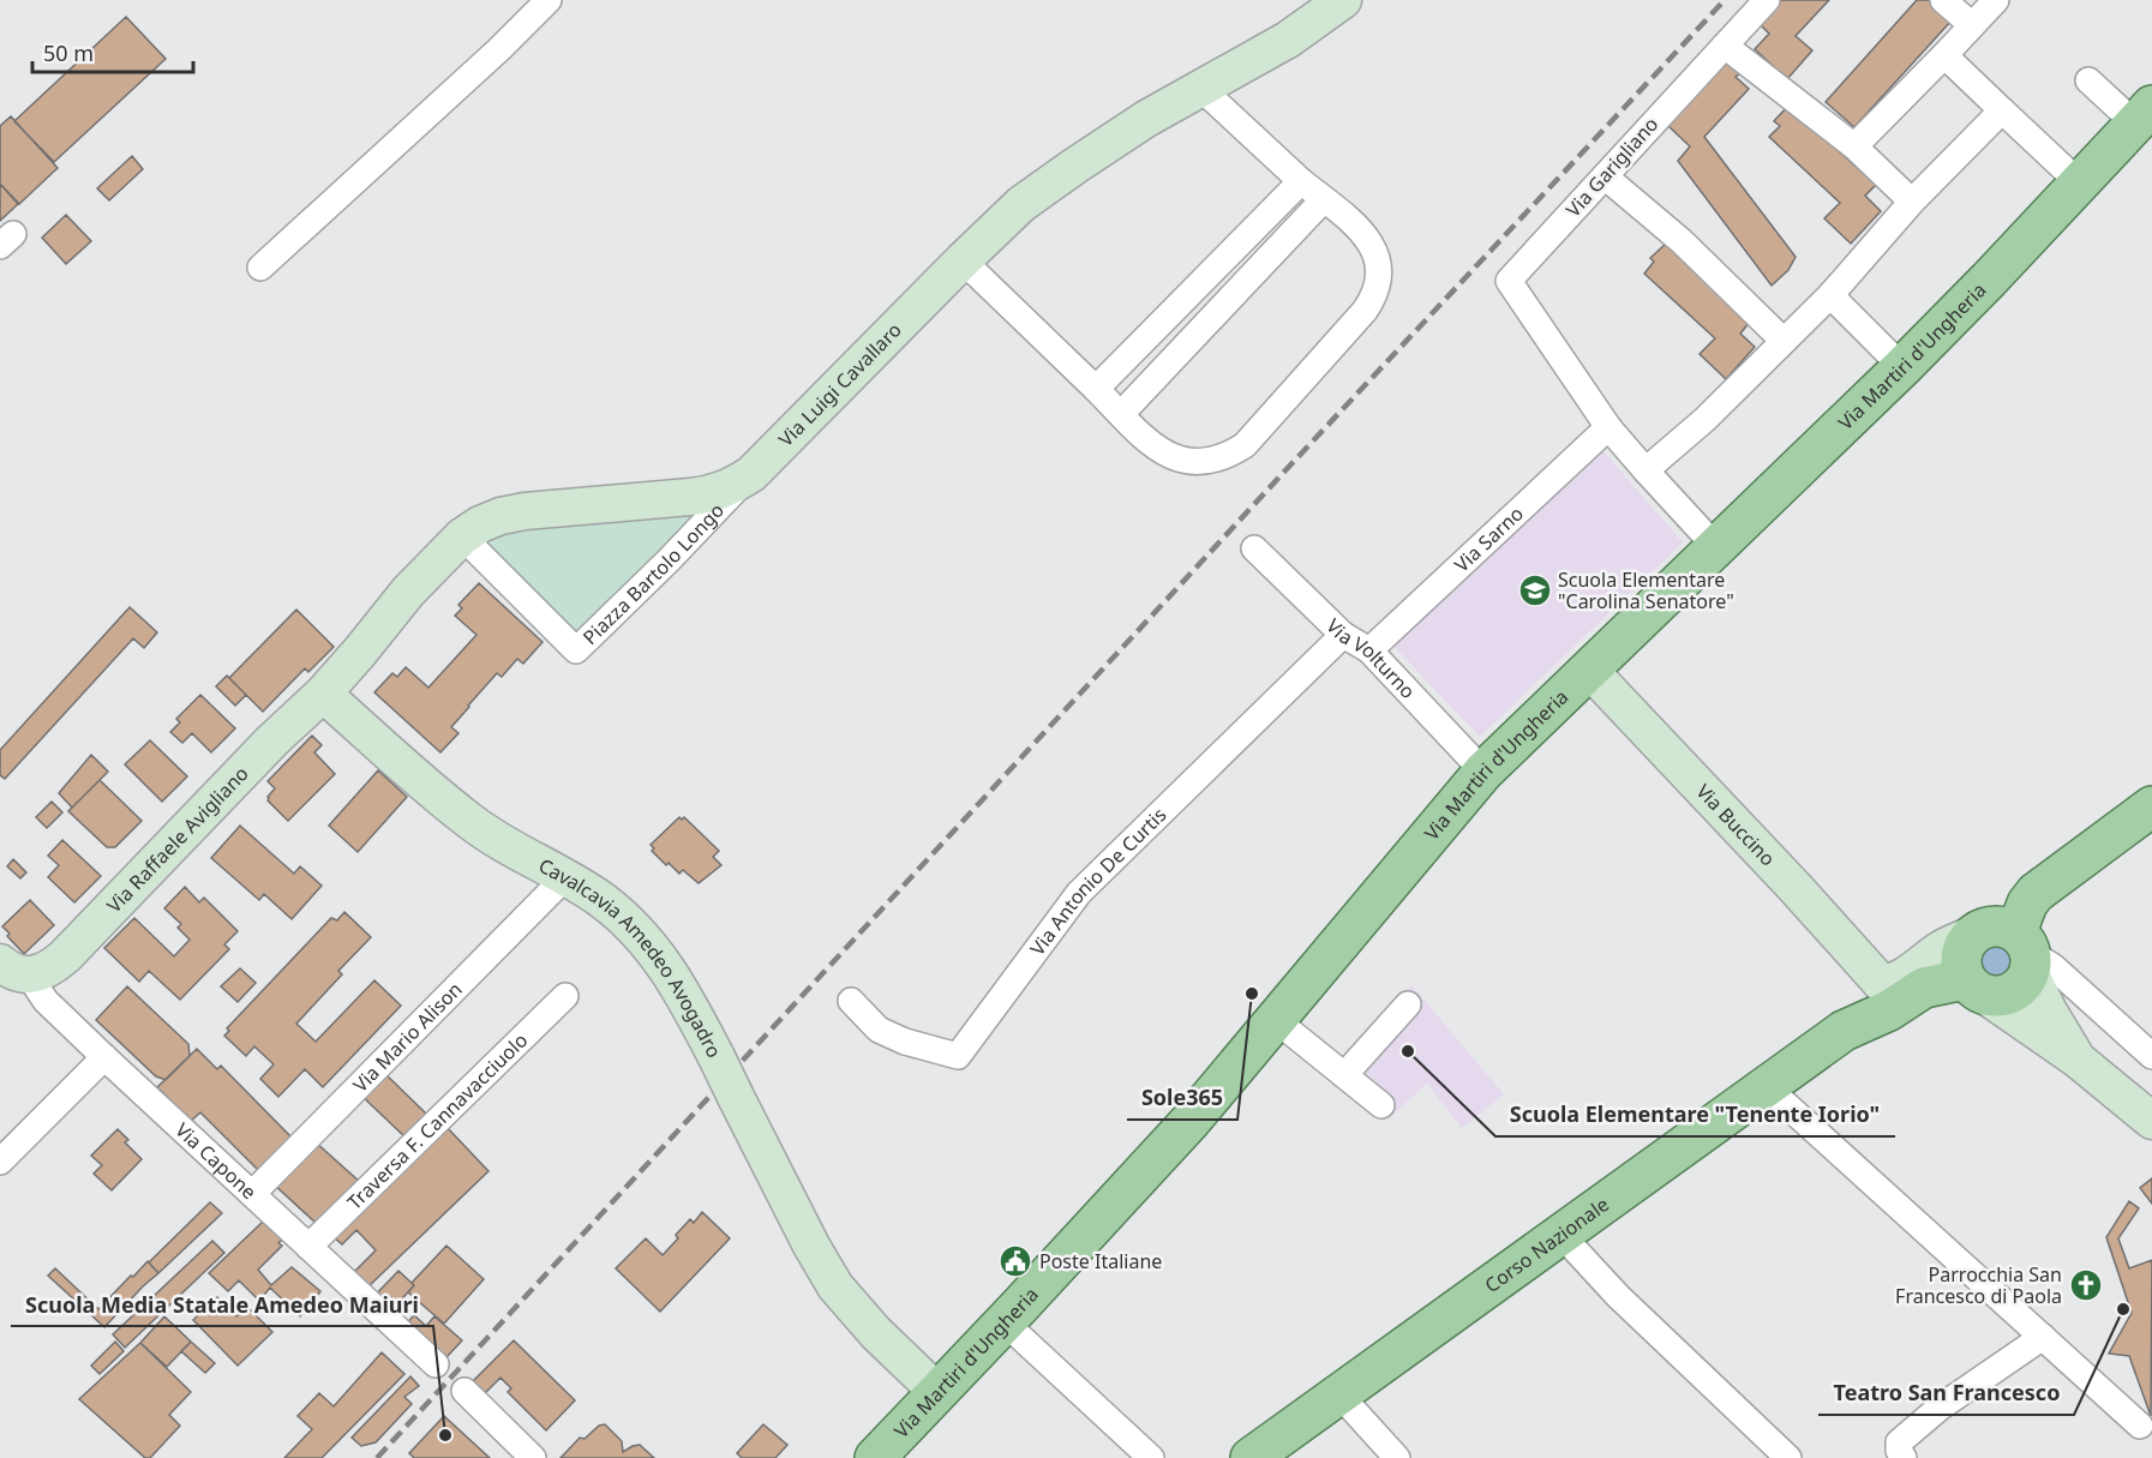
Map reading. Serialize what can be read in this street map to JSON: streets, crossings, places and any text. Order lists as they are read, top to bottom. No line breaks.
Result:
{"streets":{"main road":["Via Martiri d'Ungheria","Corso Nazionale"],"street":["Via Garigliano","Via Luigi Cavallaro","Via Sarno","Piazza Bartolo Longo","Via Volturno","Via Buccino","Via Raffaele Avigliano","Via Antonio De Curtis","Cavalcavia Amedeo Avogadro","Via Mario Alison","Traversa F. Cannavacciuolo","Via Capone"]},"crossings":[["Via Garigliano","Via Sarno"],["Via Martiri d'Ungheria","Via Volturno"],["Via Martiri d'Ungheria","Via Buccino"],["Via Martiri d'Ungheria","Cavalcavia Amedeo Avogadro"],["Via Luigi Cavallaro","Piazza Bartolo Longo"],["Via Luigi Cavallaro","Via Raffaele Avigliano"],["Via Luigi Cavallaro","Cavalcavia Amedeo Avogadro"],["Via Sarno","Via Volturno"],["Via Volturno","Via Antonio De Curtis"],["Via Buccino","Corso Nazionale"],["Via Raffaele Avigliano","Cavalcavia Amedeo Avogadro"],["Via Raffaele Avigliano","Via Capone"],["Cavalcavia Amedeo Avogadro","Via Mario Alison"],["Via Mario Alison","Via Capone"],["Traversa F. Cannavacciuolo","Via Capone"]],"places":{"school or university":["Scuola Elementare \"Carolina Senatore\""],"other":["Sole365","Scuola Elementare \"Tenente Iorio\"","Teatro San Francesco","Scuola Media Statale Amedeo Maiuri"],"public building":["Poste Italiane"],"church":["Parrocchia San Francesco di Paola"]},"scale_bar":"50 m"}
